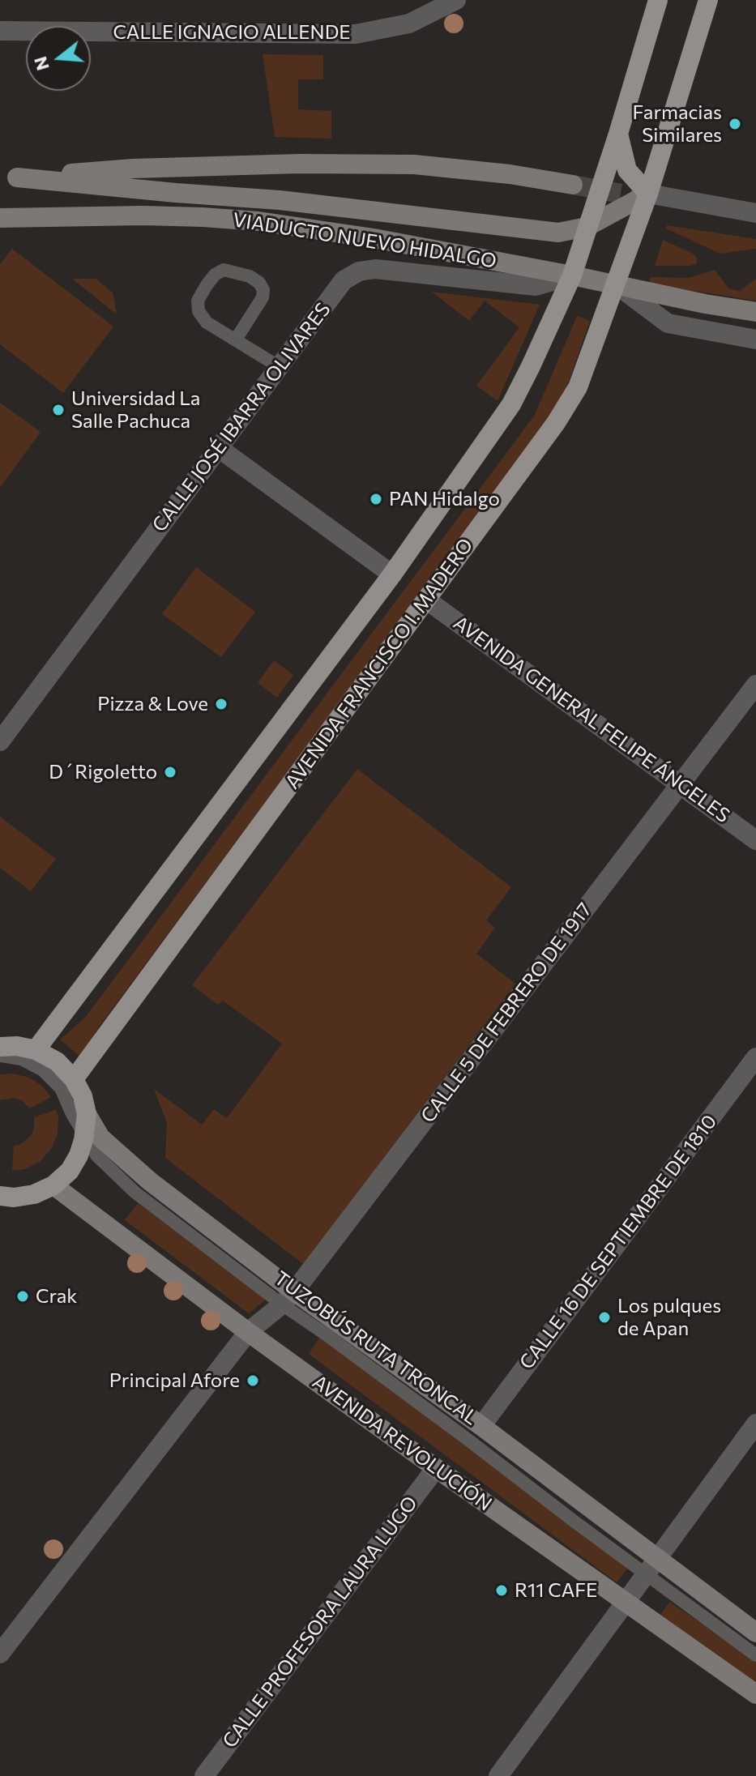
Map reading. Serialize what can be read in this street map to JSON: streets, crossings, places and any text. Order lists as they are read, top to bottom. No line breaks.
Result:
{"streets":{"main road":["VIADUCTO NUEVO HIDALGO","AVENIDA FRANCISCO I. MADERO","AVENIDA REVOLUCIÓN"],"street":["CALLE IGNACIO ALLENDE","CALLE JOSÉ IBARRA OLIVARES","AVENIDA GENERAL FELIPE ÁNGELES","CALLE 5 DE FEBRERO DE 1917","CALLE 16 DE SEPTIEMBRE DE 1810","CALLE PROFESORA LAURA LUGO"],"lane":["TUZOBÚS RUTA TRONCAL"]},"crossings":[["VIADUCTO NUEVO HIDALGO","CALLE JOSÉ IBARRA OLIVARES"],["VIADUCTO NUEVO HIDALGO","AVENIDA FRANCISCO I. MADERO"],["AVENIDA FRANCISCO I. MADERO","AVENIDA GENERAL FELIPE ÁNGELES"],["AVENIDA GENERAL FELIPE ÁNGELES","CALLE 5 DE FEBRERO DE 1917"],["CALLE 5 DE FEBRERO DE 1917","TUZOBÚS RUTA TRONCAL"],["CALLE 5 DE FEBRERO DE 1917","AVENIDA REVOLUCIÓN"],["AVENIDA REVOLUCIÓN","CALLE PROFESORA LAURA LUGO"]],"places":["Farmacias Similares","Universidad La Salle Pachuca","PAN Hidalgo","Pizza & Love","D´Rigoletto","Crak","Los pulques de Apan","Principal Afore","R11 CAFE"],"north":"left"}
